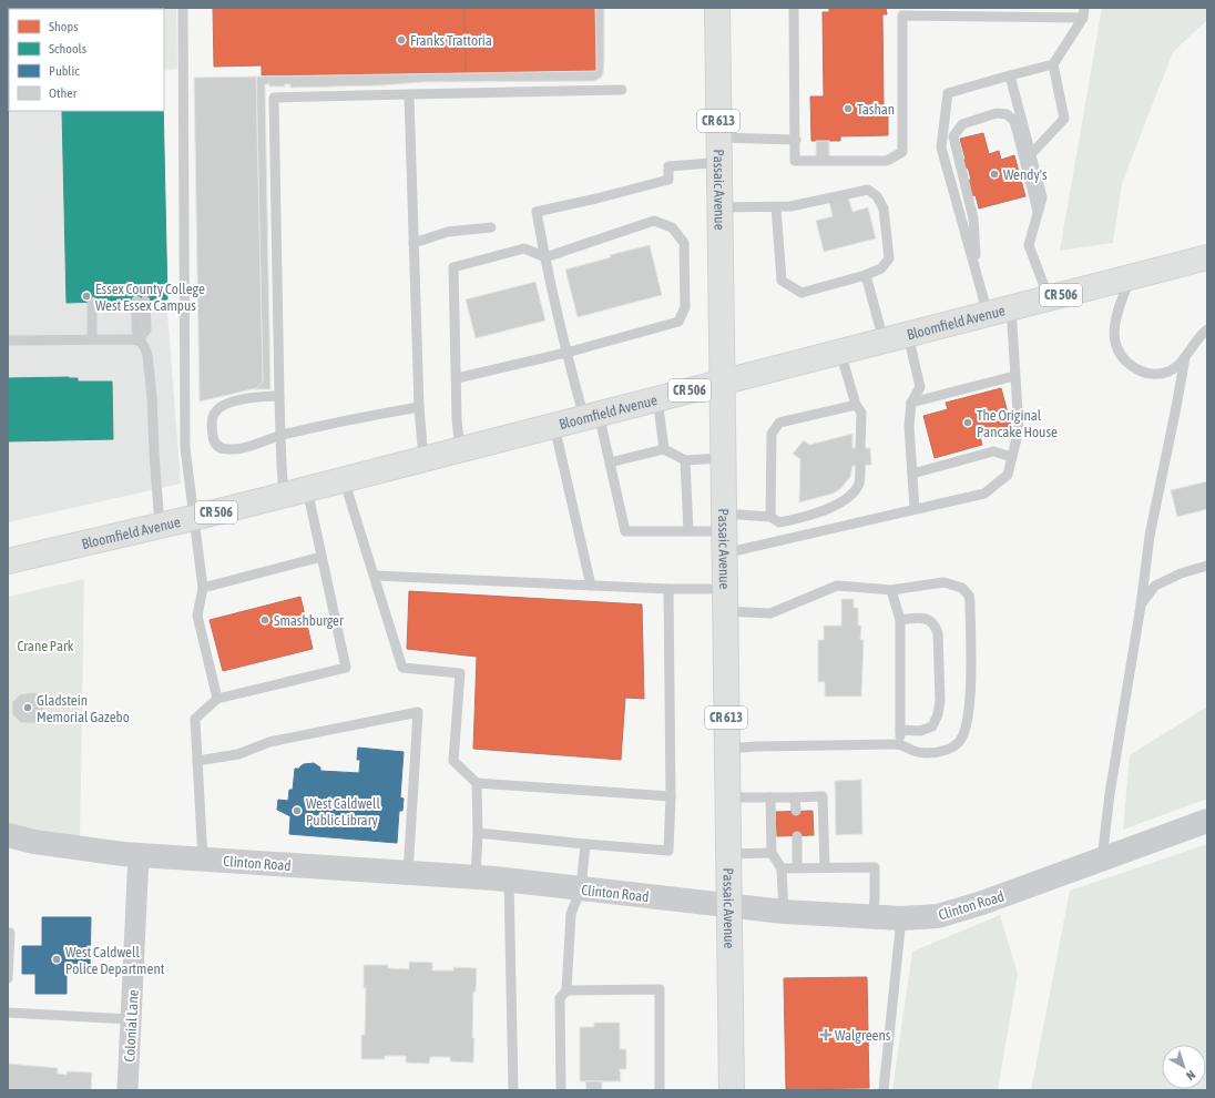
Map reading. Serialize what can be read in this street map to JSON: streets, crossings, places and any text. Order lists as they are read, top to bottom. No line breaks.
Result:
{"streets":{"main road":["CR 613","Passaic Avenue","CR 506","Bloomfield Avenue"],"street":["Clinton Road","Colonial Lane"]},"crossings":[["Passaic Avenue","Bloomfield Avenue"],["Passaic Avenue","Clinton Road"],["Clinton Road","Colonial Lane"]],"parks":["Crane Park"],"places":{"other":["Franks Trattoria","Tashan","Wendy's","Essex County College West Essex Campus","The Original Pancake House","Smashburger","Gladstein Memorial Gazebo","West Caldwell Public Library","West Caldwell Police Department"],"health":["Walgreens"]},"legend":["Shops","Schools","Public","Other"],"north":"bottom right"}
